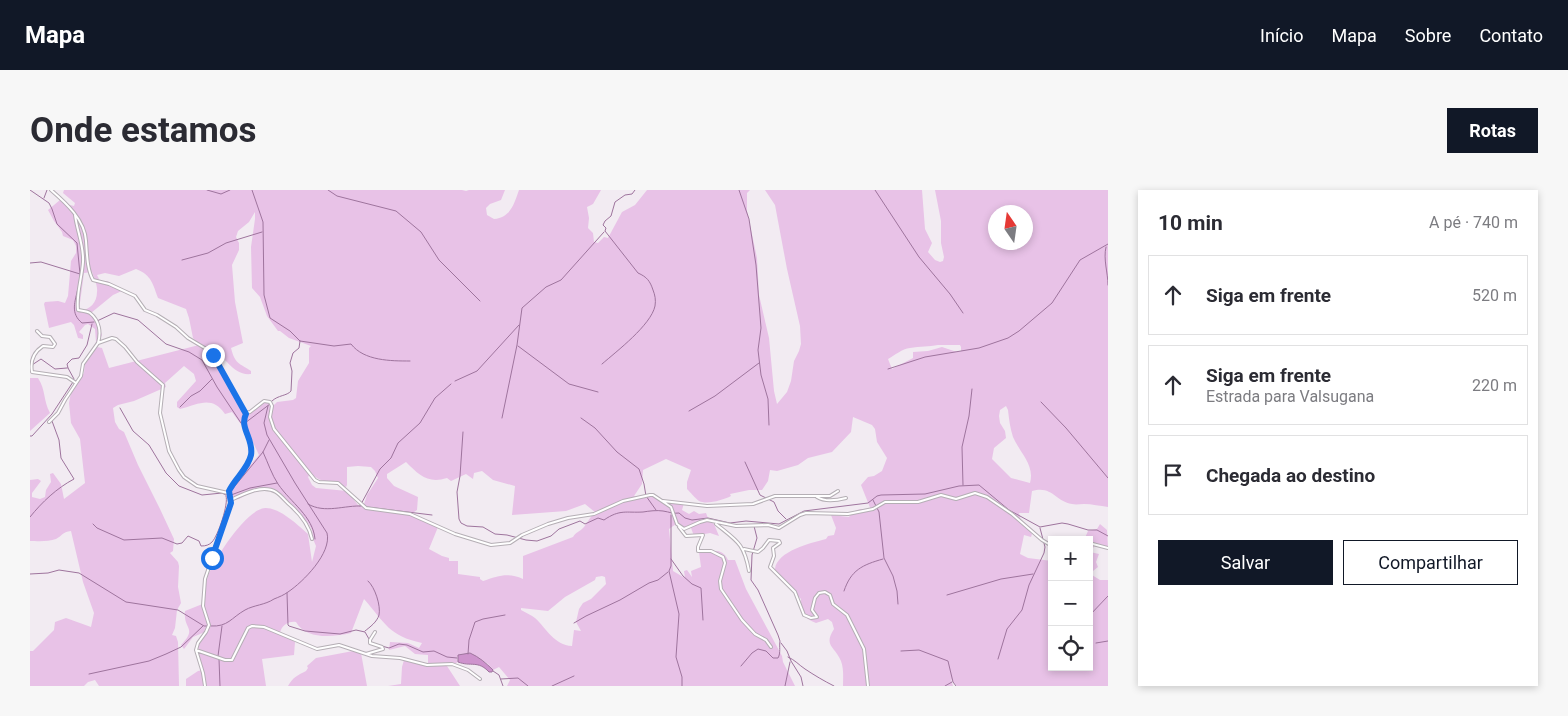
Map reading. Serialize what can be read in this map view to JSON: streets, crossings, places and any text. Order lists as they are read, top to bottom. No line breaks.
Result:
{"north":"top","page":{"header":"Mapa","nav":["Início","Mapa","Sobre","Contato"],"buttons":["Rotas",["Salvar","Compartilhar"]],"title":"Onde estamos","heading":["10 min","A pé · 740 m"],"list":[["Siga em frente","520 m"],["Siga em frente","Estrada para Valsugana","220 m"],"Chegada ao destino"],"map_buttons":["+","−"]}}
